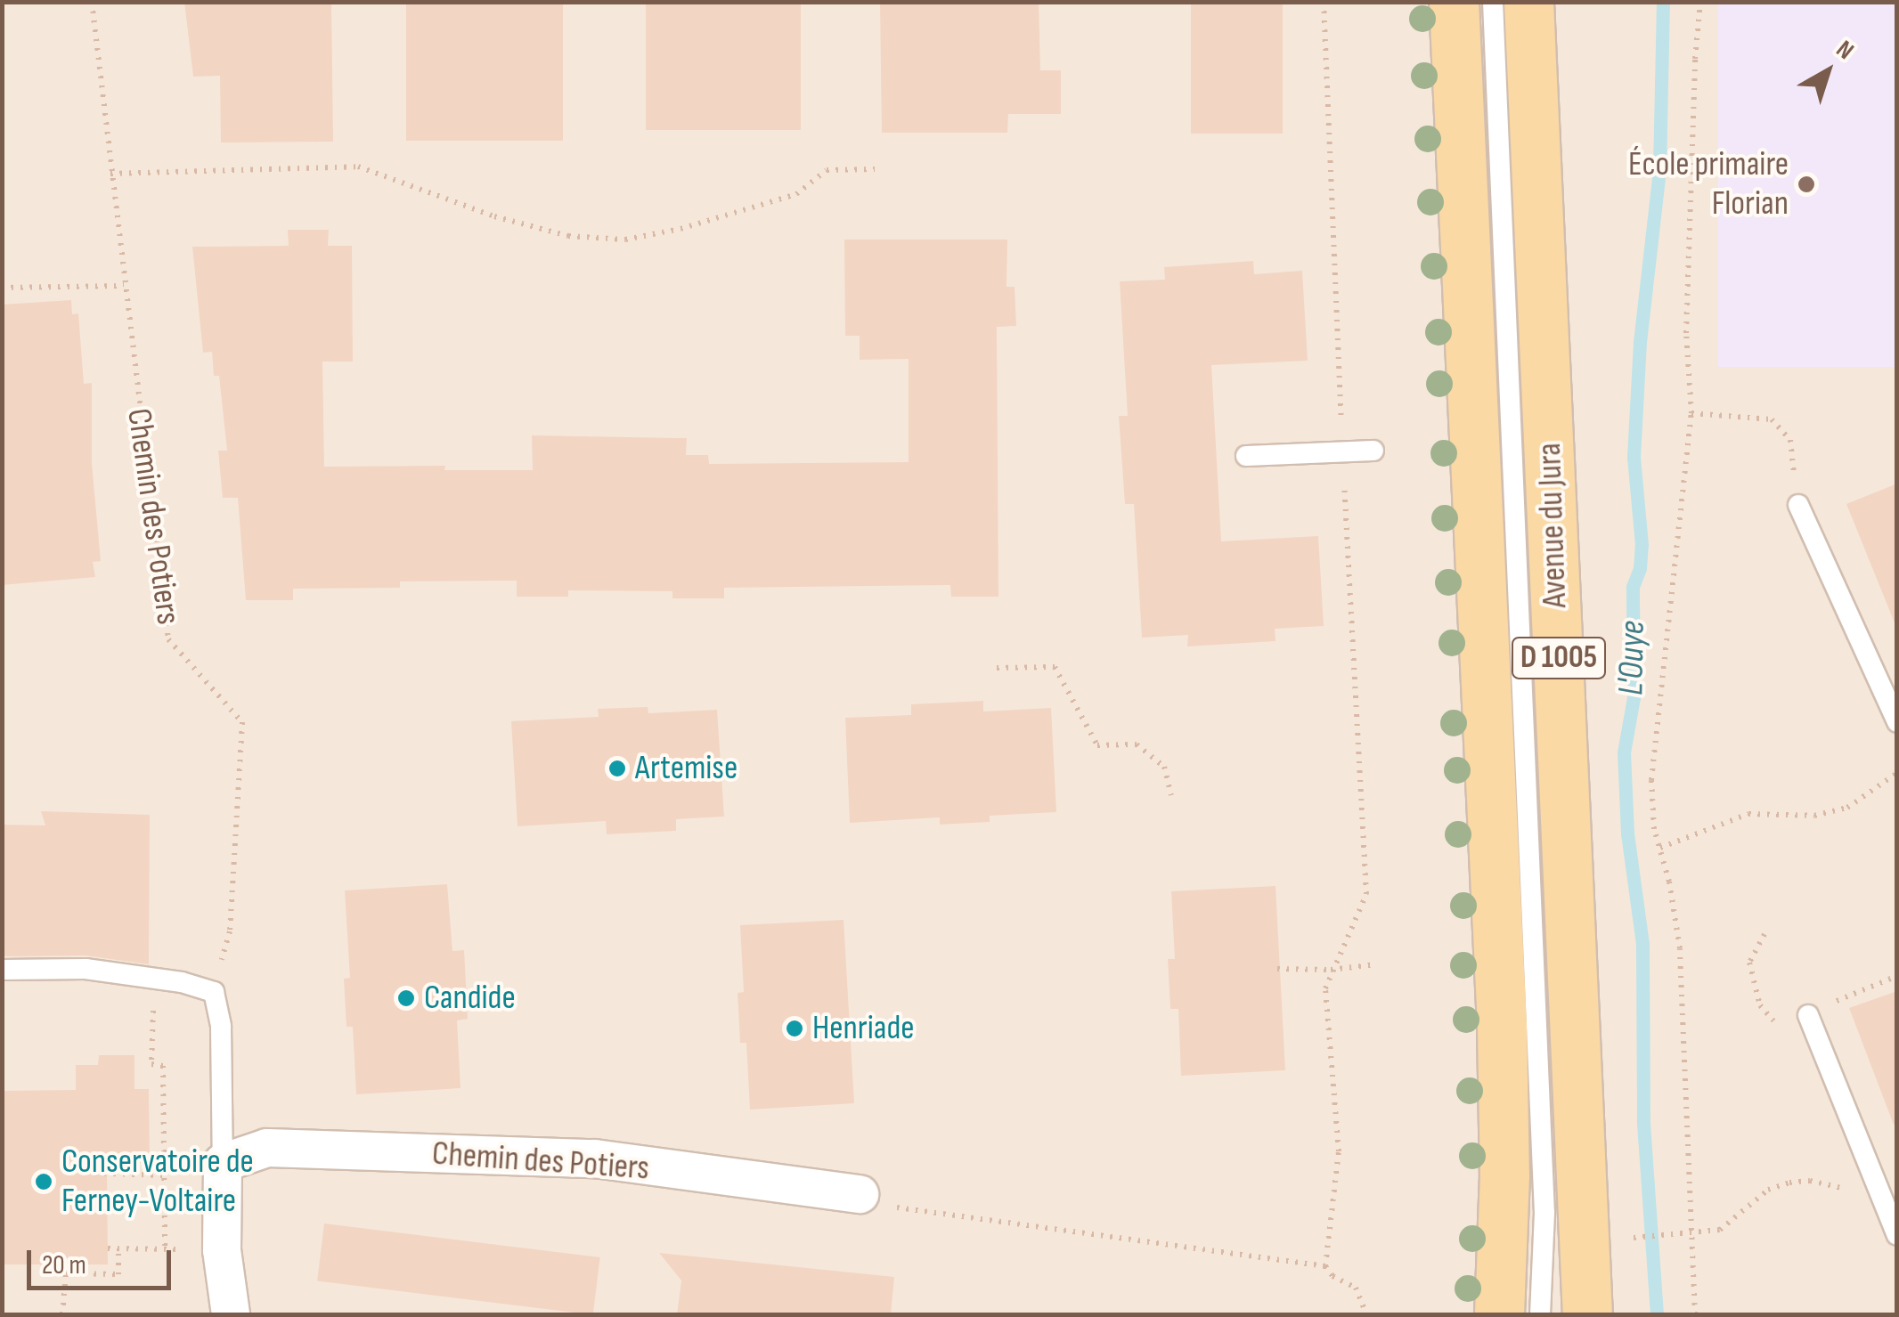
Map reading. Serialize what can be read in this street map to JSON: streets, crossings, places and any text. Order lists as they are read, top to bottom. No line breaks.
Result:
{"streets":{"main road":["Avenue du Jura","D 1005"],"street":["Chemin des Potiers"]},"water":["L'Ouye"],"places":["École primaire Florian","Artemise","Candide","Henriade","Conservatoire de Ferney-Voltaire"],"scale_bar":"20 m","north":"top right"}
